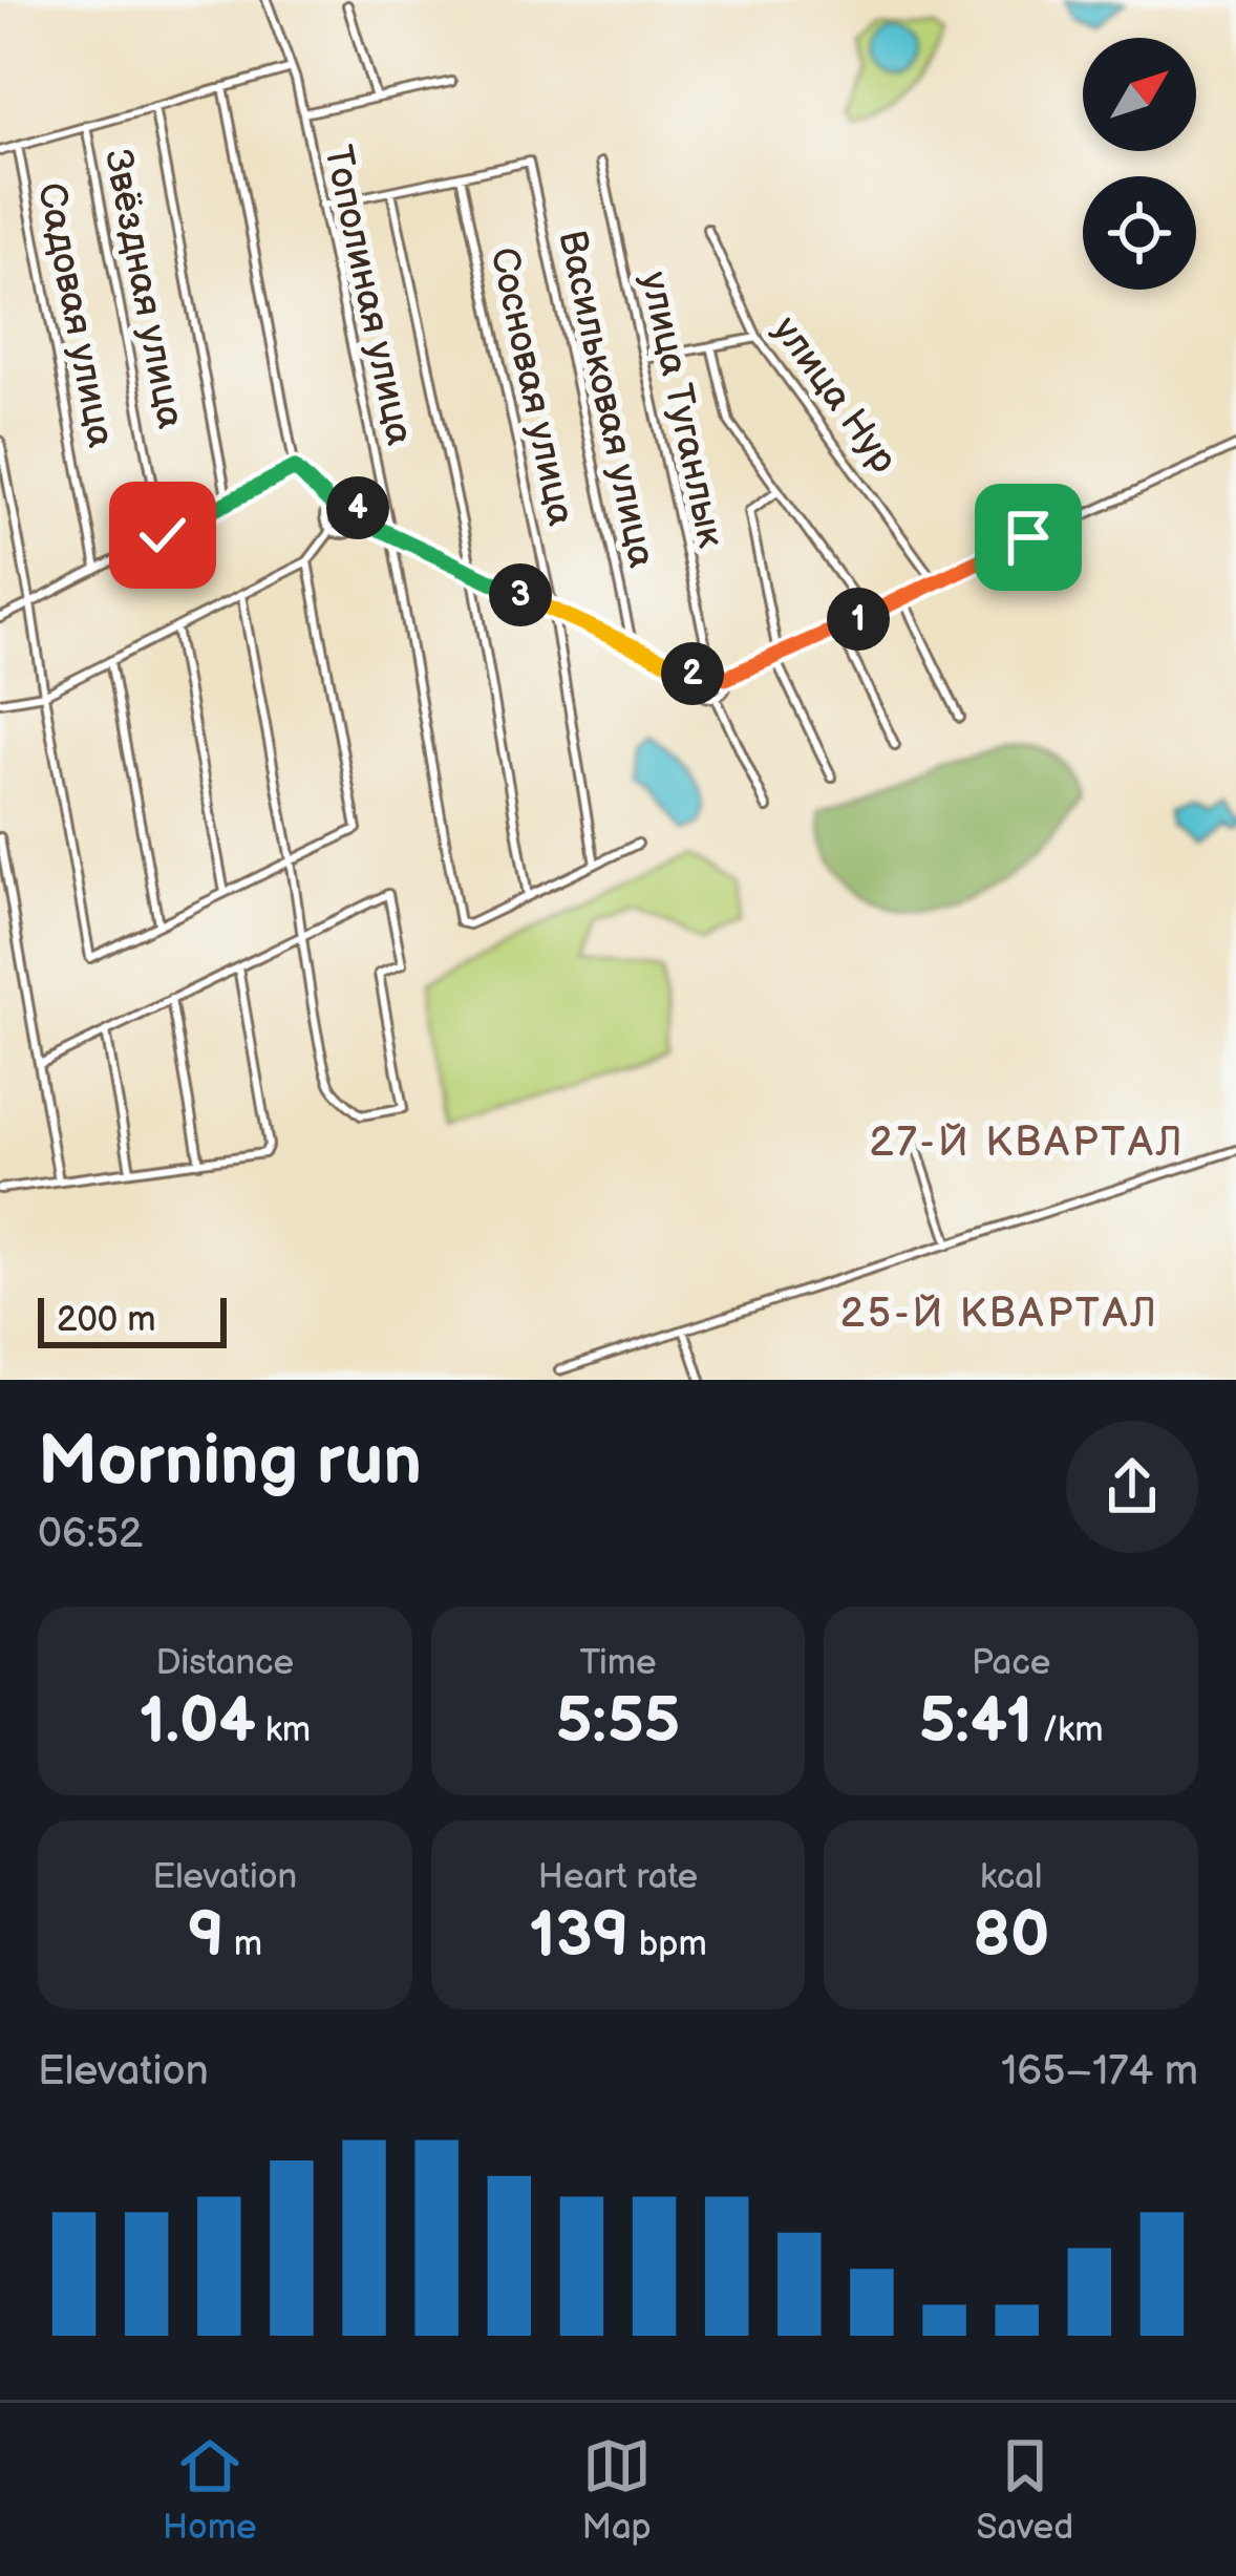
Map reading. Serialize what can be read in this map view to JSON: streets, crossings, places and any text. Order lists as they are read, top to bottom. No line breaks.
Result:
{"streets":{"street":["Звёздная улица","Тополиная улица","Садовая улица","Сосновая улица","улица Нур","Васильковая улица","улица Туганлык"]},"crossings":[["Сосновая улица","Васильковая улица"]],"districts":["27-Й КВАРТАЛ","25-Й КВАРТАЛ"],"scale_bar":"200 m","north":"top right","page":{"pins":["4","3","1","2"],"scale":"200 m","heading":["Morning run","06:52"],"stats":[["Distance","1.04 km"],["Time","5:55"],["Pace","5:41 /km"],["Elevation","9 m"],["Heart rate","139 bpm"],["kcal","80"]],"chart":["Elevation","165–174 m"],"tabs":["Home","Map","Saved"]}}
